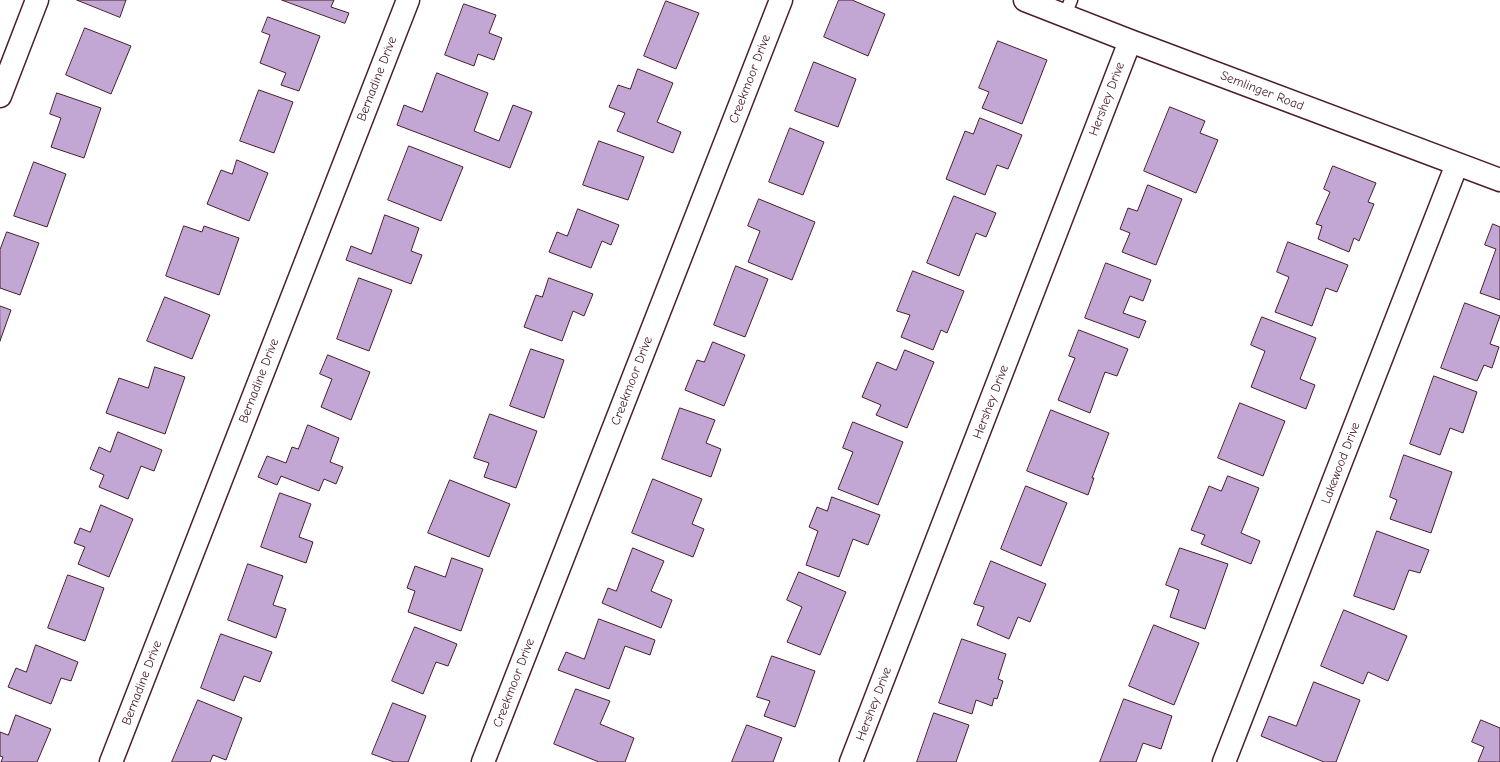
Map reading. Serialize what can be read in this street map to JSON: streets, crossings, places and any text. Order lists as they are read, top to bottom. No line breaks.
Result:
{"streets":{"street":["Bernadine Drive","Creekmoor Drive","Semlinger Road","Hershey Drive","Lakewood Drive"]},"crossings":[["Semlinger Road","Hershey Drive"],["Semlinger Road","Lakewood Drive"]]}
